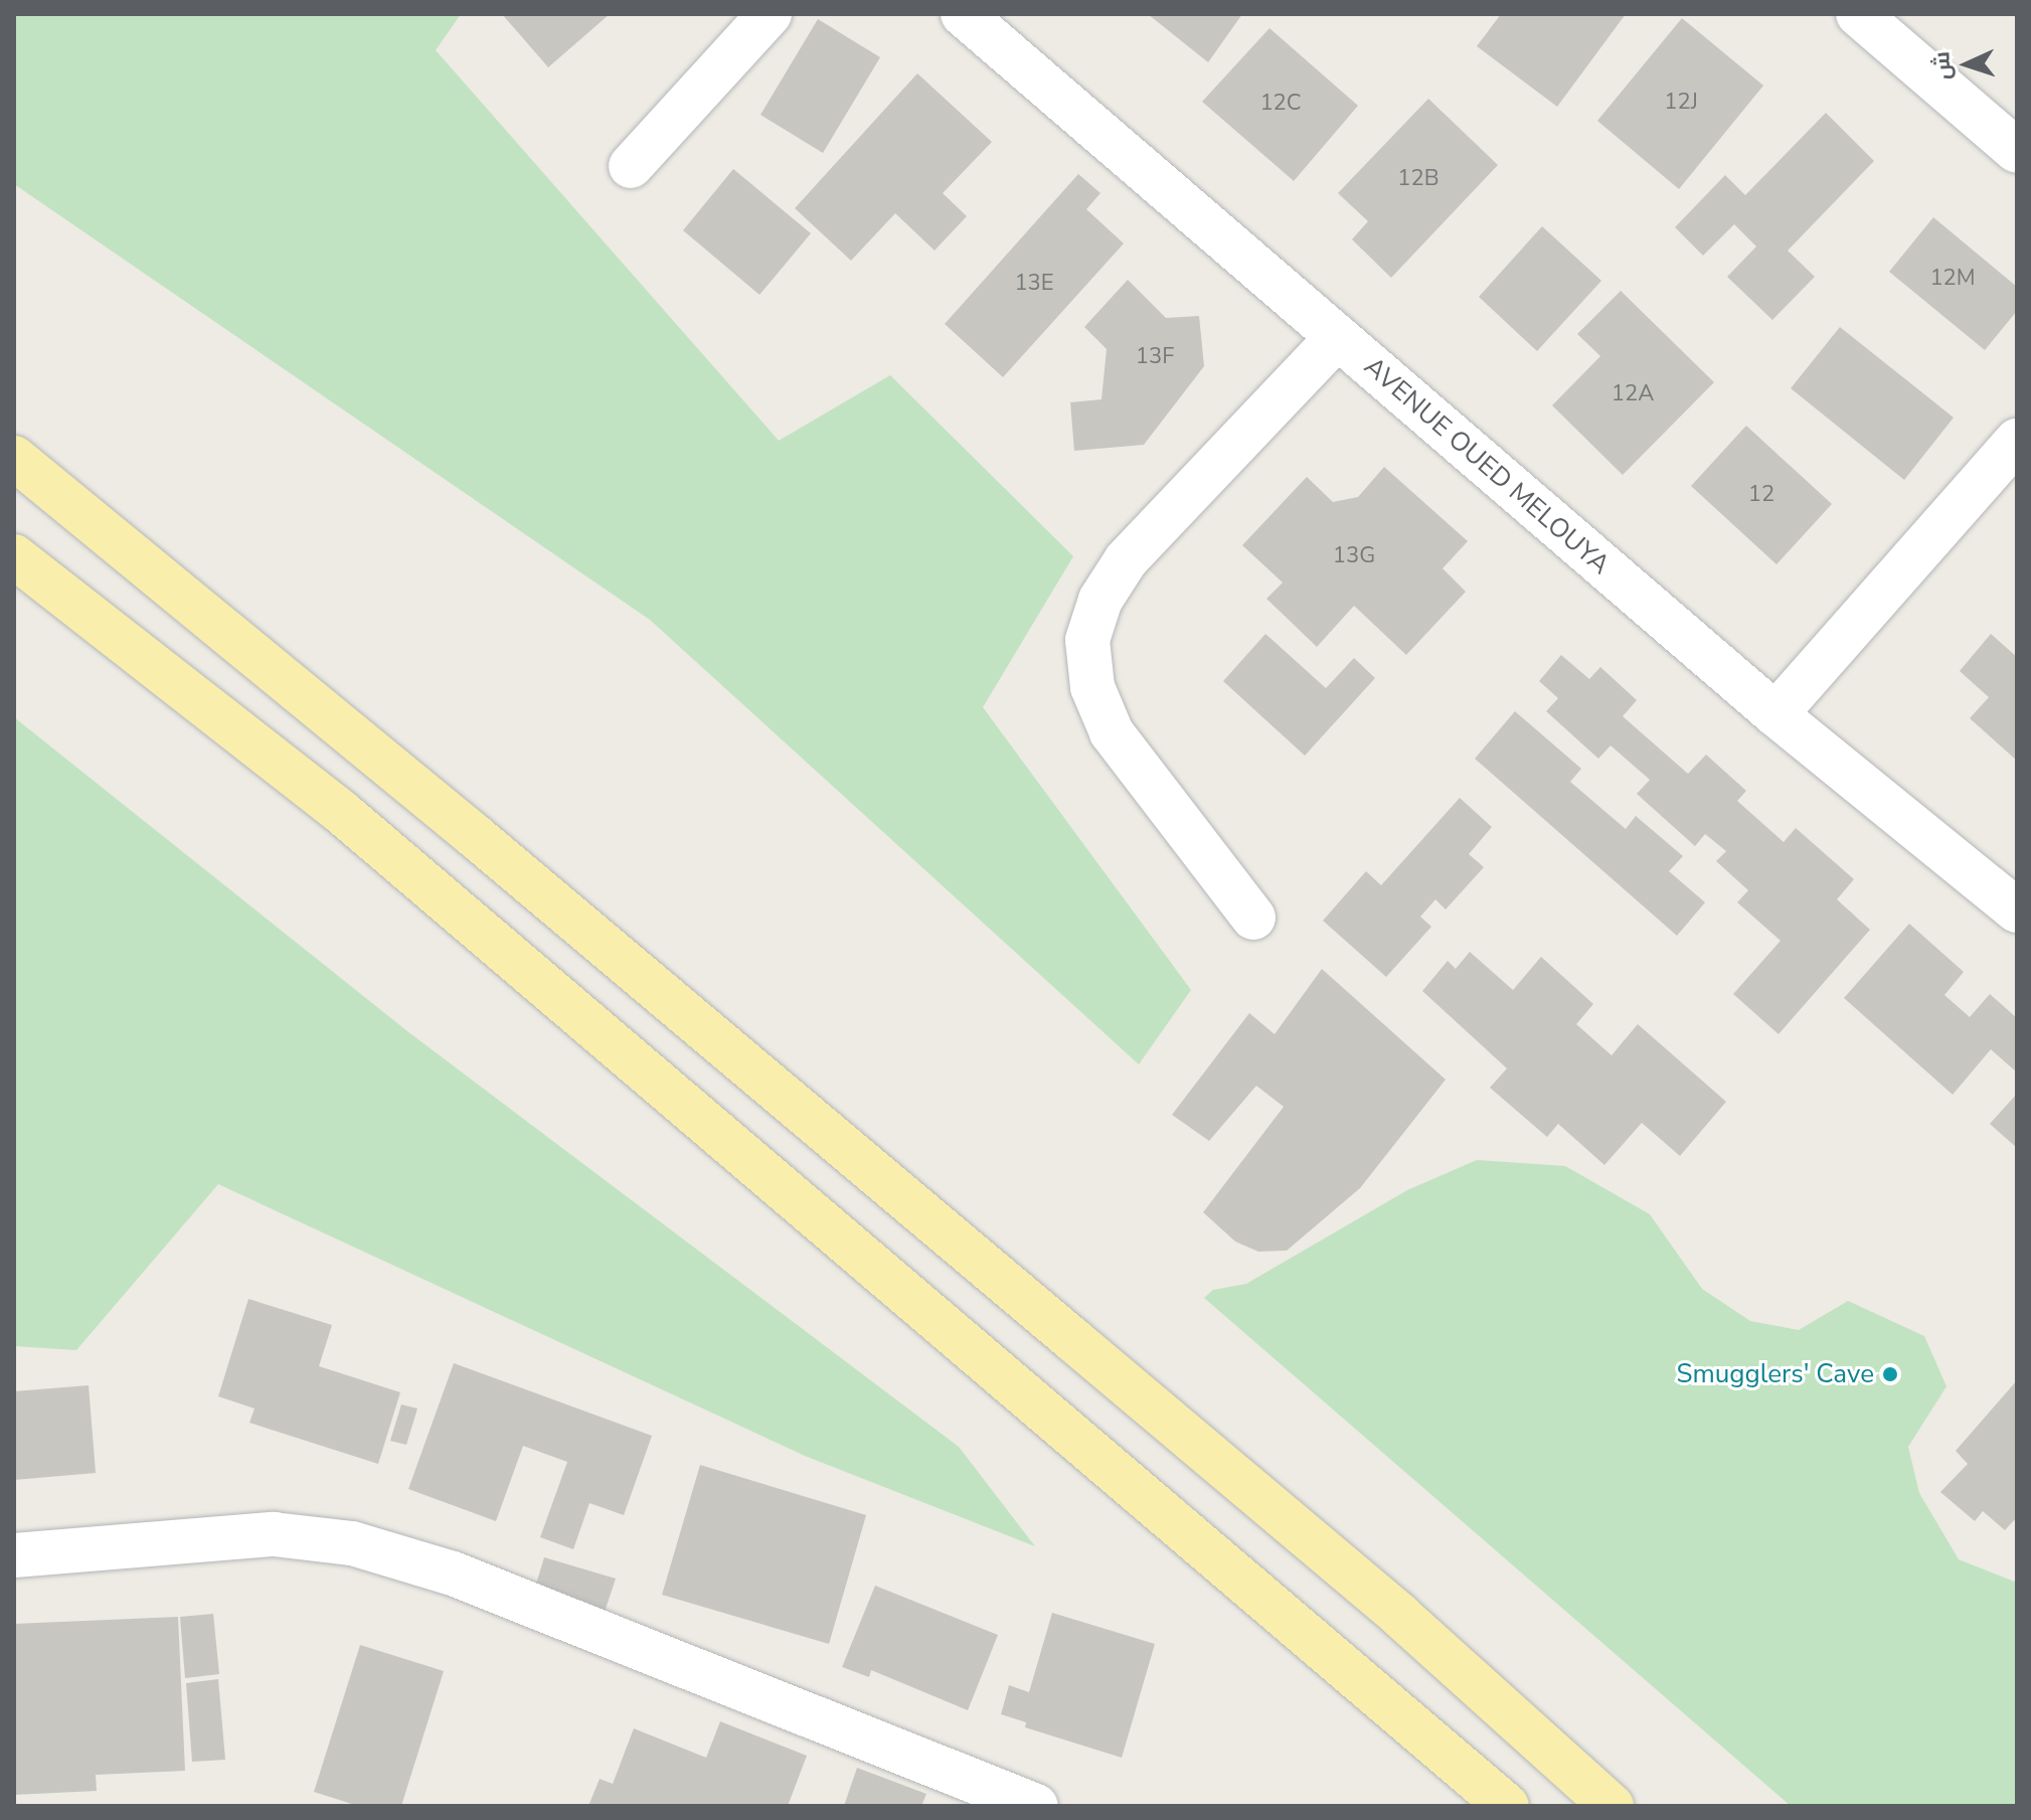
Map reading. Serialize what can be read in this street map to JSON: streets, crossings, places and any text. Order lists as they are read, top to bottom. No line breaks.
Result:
{"streets":{"street":["AVENUE OUED MELOUYA"]},"places":["Smugglers' Cave"],"house_numbers":["12J","12C","12B","12M","13E","13F","12A","12","13G"],"north":"left"}
